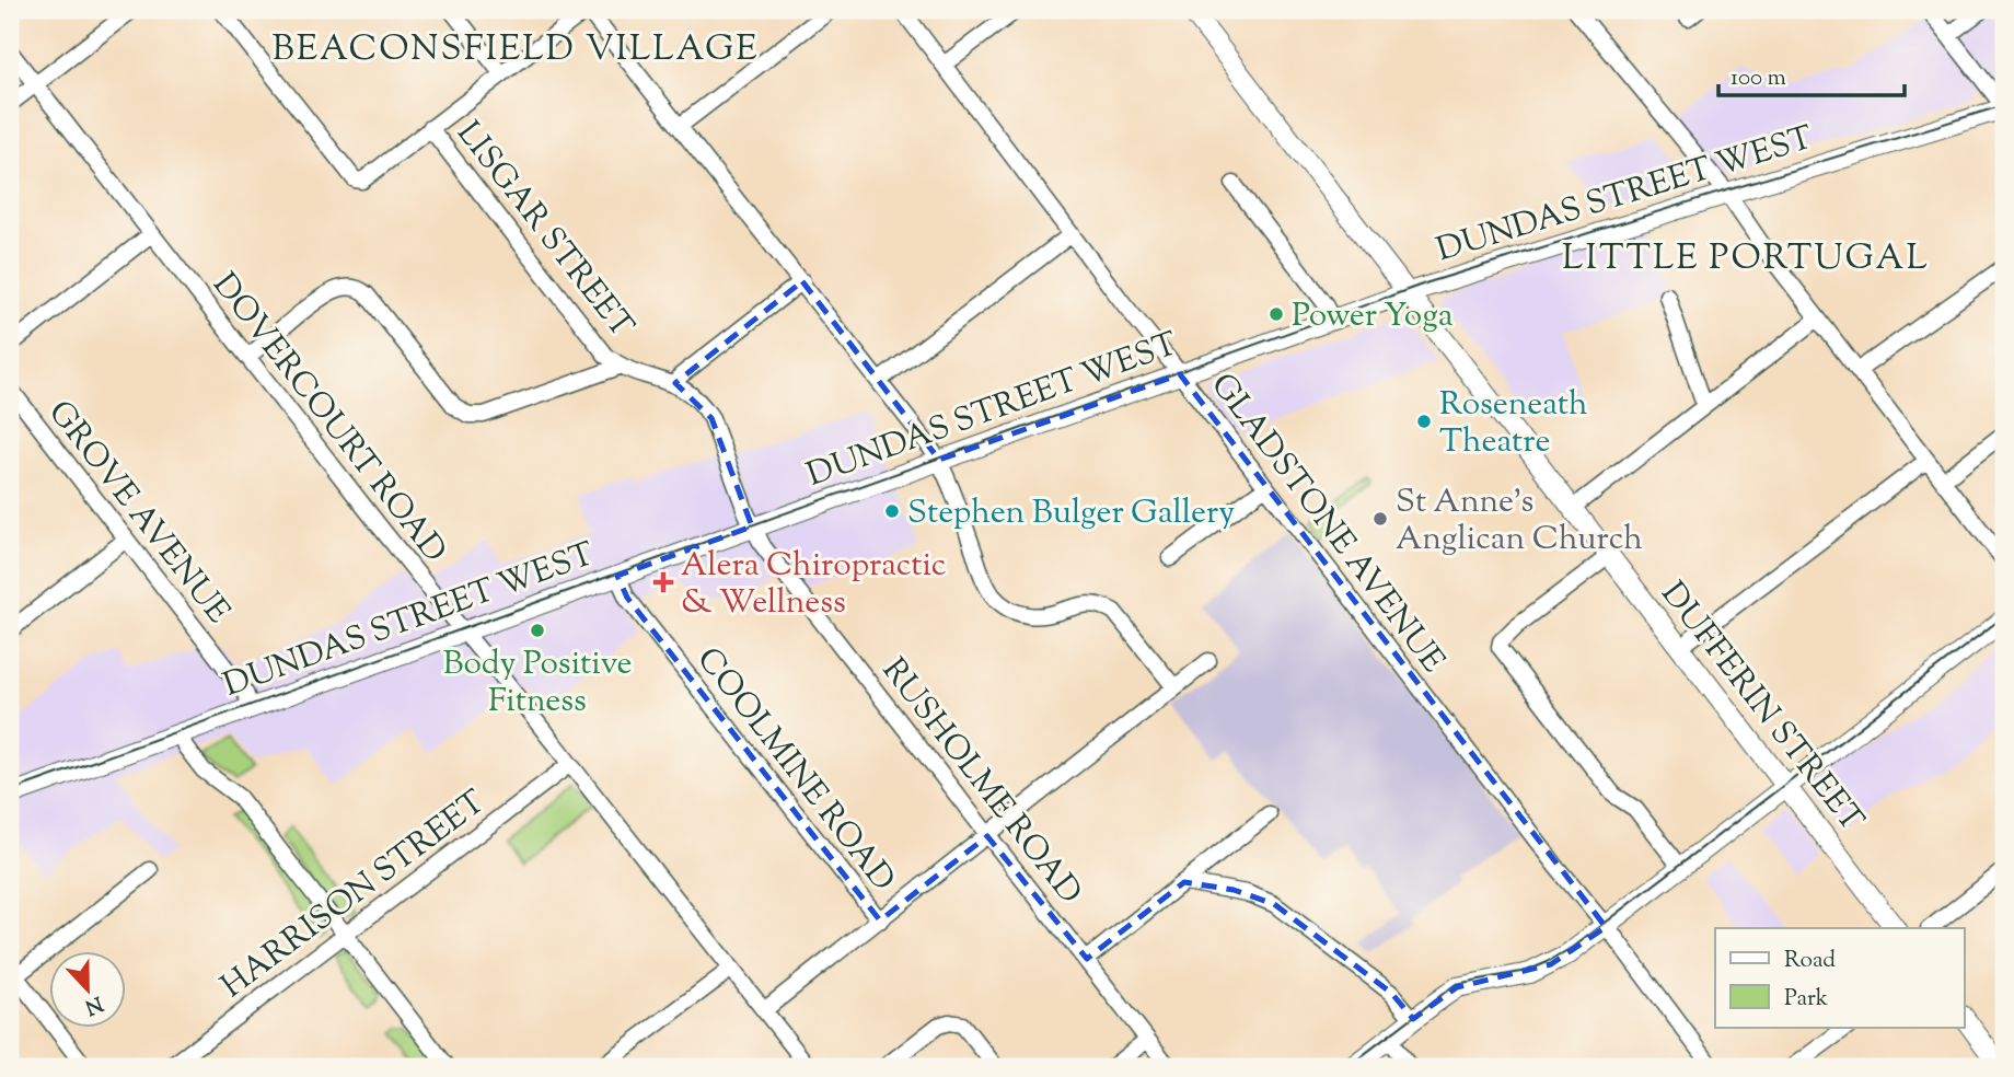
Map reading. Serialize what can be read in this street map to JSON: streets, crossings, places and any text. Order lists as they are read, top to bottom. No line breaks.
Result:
{"streets":{"main road":["DUNDAS STREET WEST","DUFFERIN STREET"],"street":["LISGAR STREET","DOVERCOURT ROAD","GROVE AVENUE","GLADSTONE AVENUE","COOLMINE ROAD","RUSHOLME ROAD","HARRISON STREET"]},"crossings":[["DUNDAS STREET WEST","LISGAR STREET"],["DUNDAS STREET WEST","DOVERCOURT ROAD"],["DUNDAS STREET WEST","GROVE AVENUE"],["DUNDAS STREET WEST","GLADSTONE AVENUE"],["DUNDAS STREET WEST","DUFFERIN STREET"],["DUNDAS STREET WEST","COOLMINE ROAD"],["DUNDAS STREET WEST","RUSHOLME ROAD"],["LISGAR STREET","RUSHOLME ROAD"],["DOVERCOURT ROAD","HARRISON STREET"]],"districts":["BEACONSFIELD VILLAGE","LITTLE PORTUGAL"],"places":{"other":["Power Yoga","Roseneath Theatre","Stephen Bulger Gallery","St Anne's Anglican Church","Body Positive Fitness"],"health":["Alera Chiropractic & Wellness"]},"legend":["Road","Park"],"scale_bar":"100 m","north":"bottom"}
